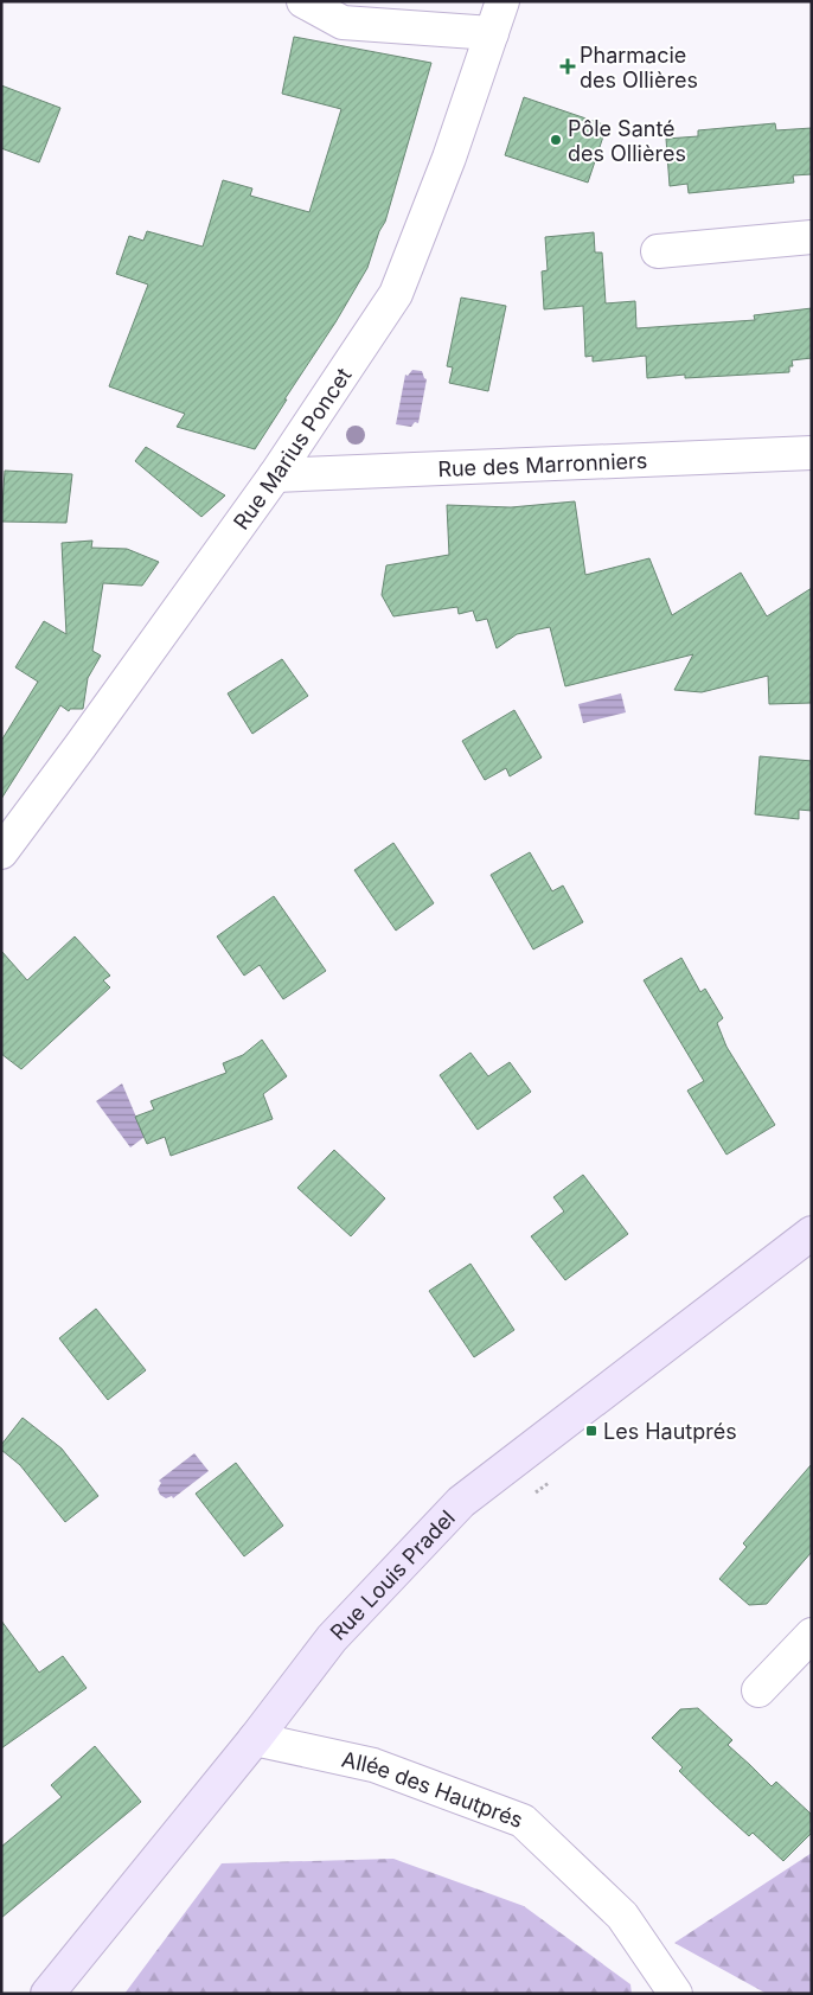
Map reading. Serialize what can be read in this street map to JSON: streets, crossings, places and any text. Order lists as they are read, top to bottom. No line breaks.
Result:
{"streets":{"main road":["Rue Louis Pradel"],"street":["Rue Marius Poncet","Rue des Marronniers","Allée des Hautprés"]},"crossings":[["Rue Marius Poncet","Rue des Marronniers"],["Rue Louis Pradel","Allée des Hautprés"]],"places":{"health":["Pharmacie des Ollières"],"other":["Pôle Santé des Ollières"],"transit":["Les Hautprés"]}}
